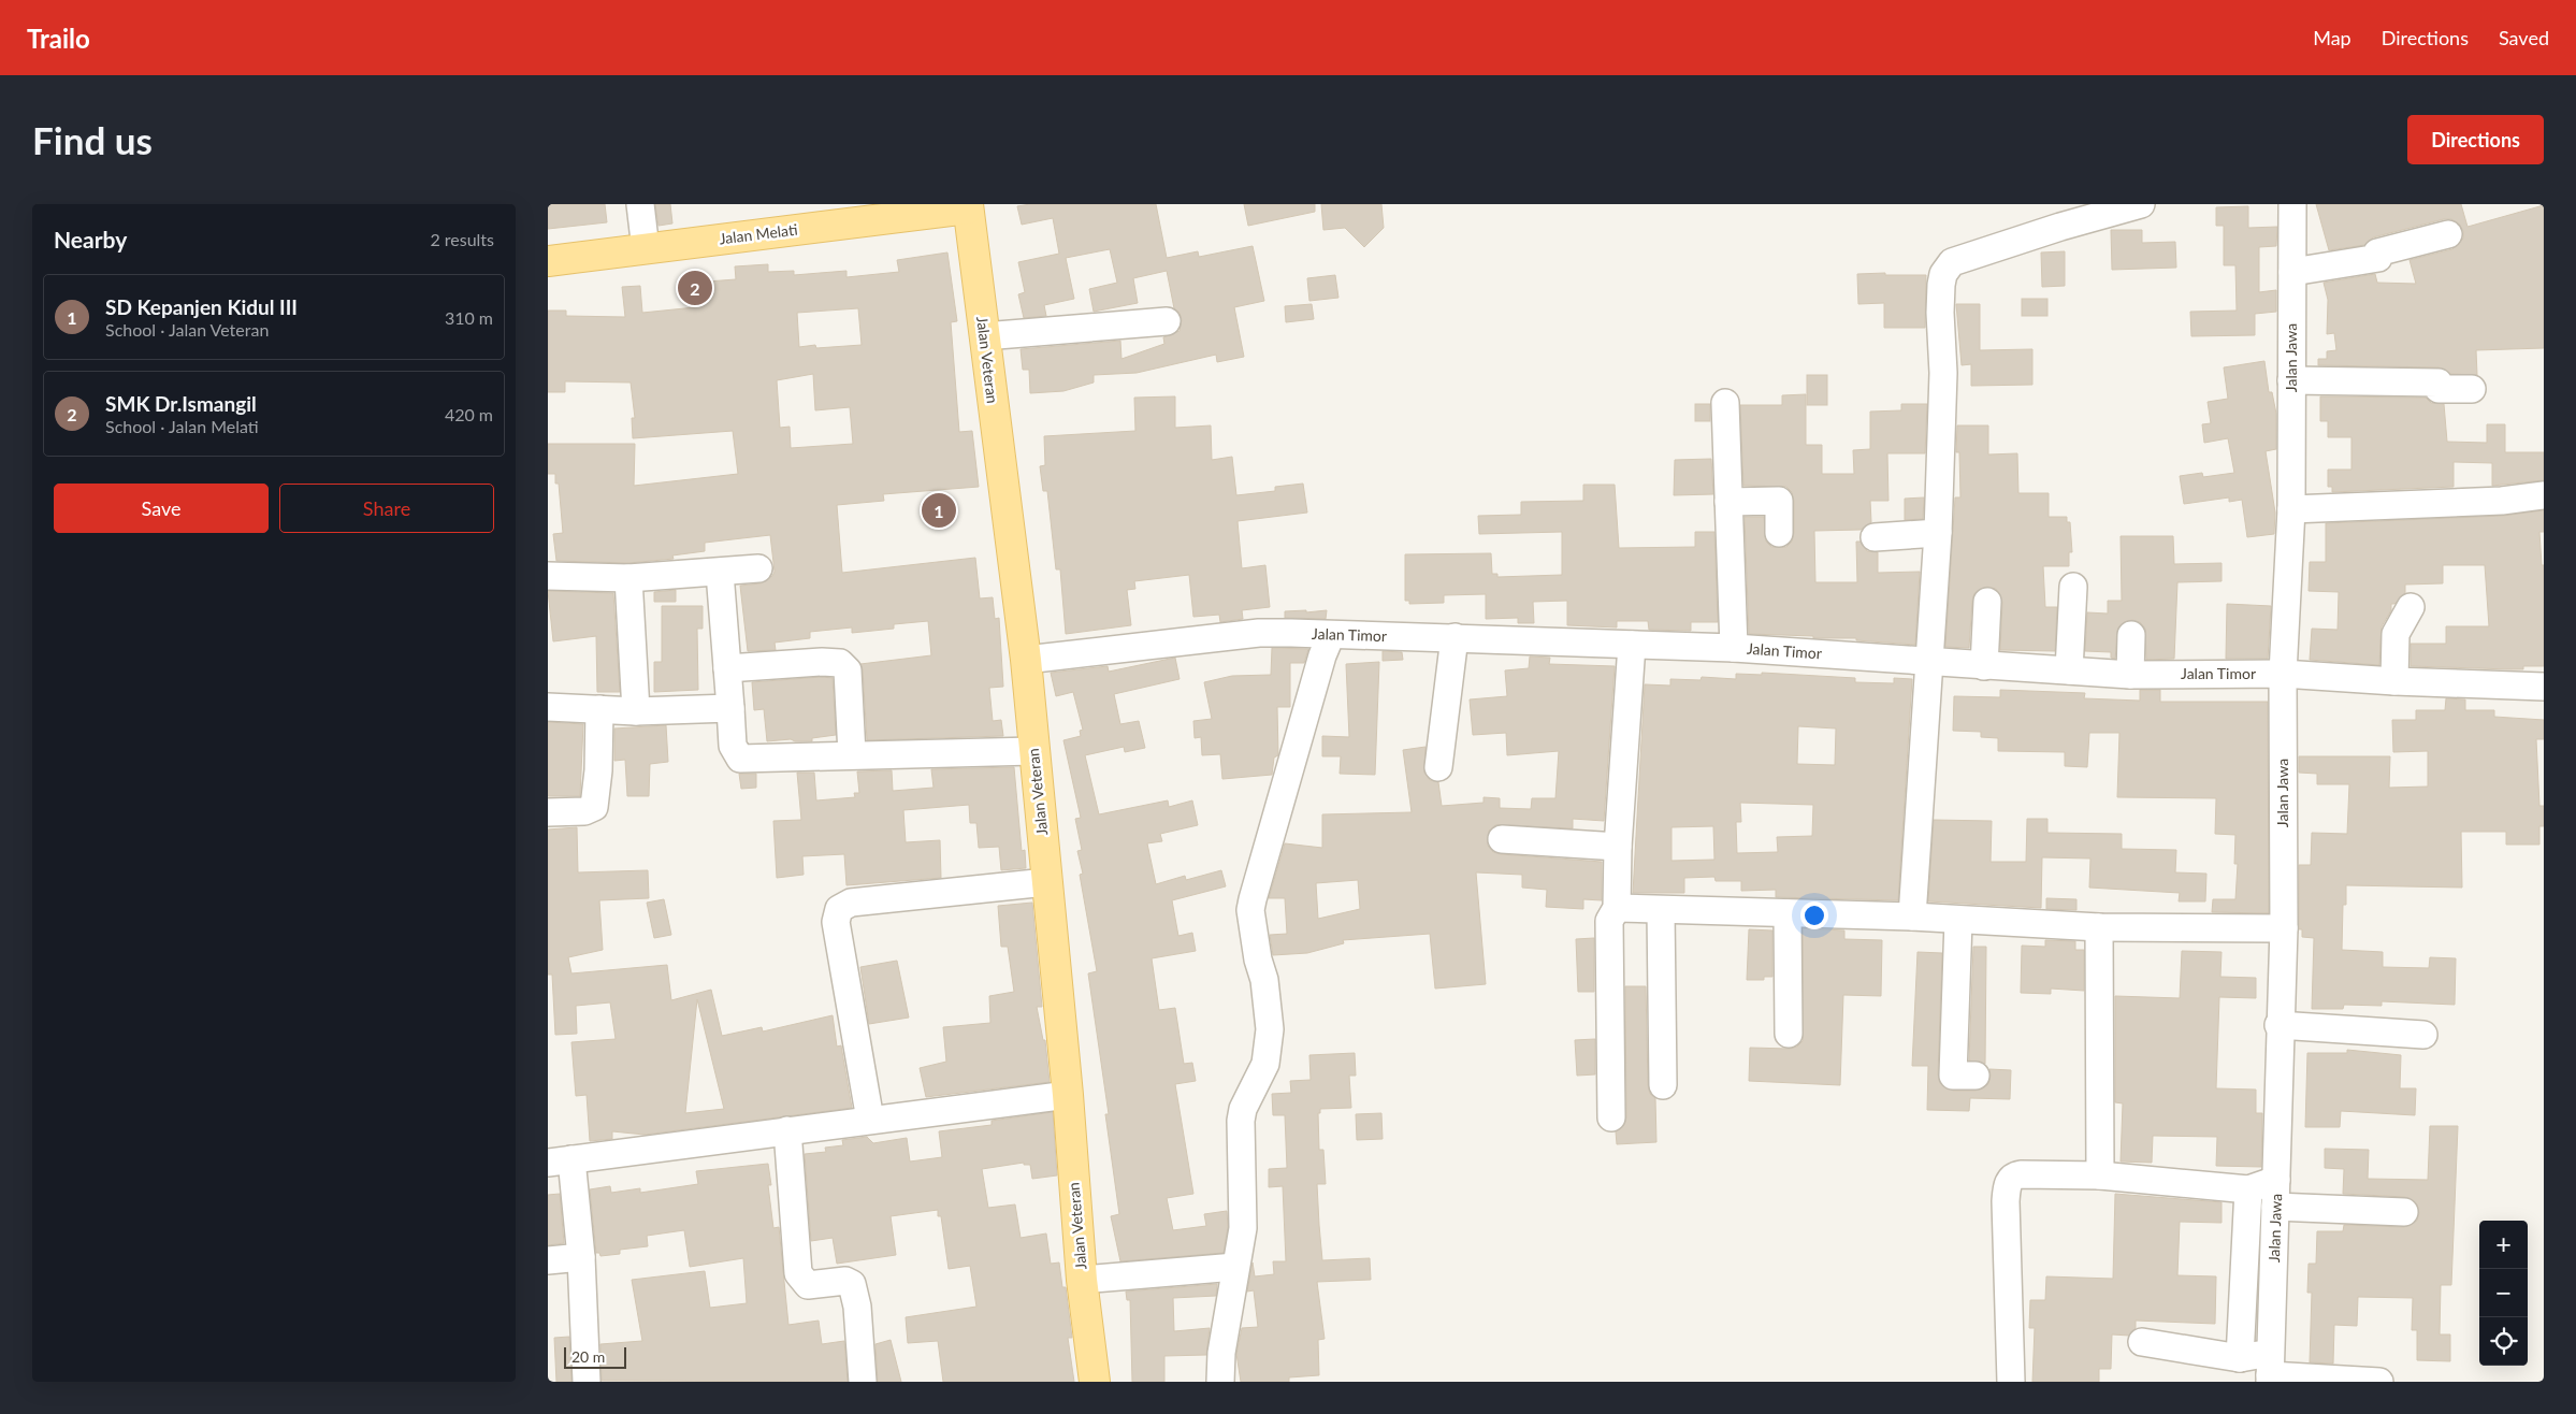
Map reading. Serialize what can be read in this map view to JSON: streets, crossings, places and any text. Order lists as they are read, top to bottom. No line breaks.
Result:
{"streets":{"main road":["Jalan Melati","Jalan Veteran"],"street":["Jalan Jawa","Jalan Timor"]},"crossings":[["Jalan Melati","Jalan Veteran"],["Jalan Jawa","Jalan Timor"],["Jalan Veteran","Jalan Timor"]],"scale_bar":"20 m","page":{"header":"Trailo","nav":["Map","Directions","Saved"],"buttons":["Directions",["Save","Share"]],"title":"Find us","heading":["Nearby","2 results"],"pins":["2","1"],"list":[{"mark":"1","name":"SD Kepanjen Kidul III","note":"School · Jalan Veteran","value":"310 m"},{"mark":"2","name":"SMK Dr.Ismangil","note":"School · Jalan Melati","value":"420 m"}],"map_buttons":["+","−"],"scale":"20 m"}}
